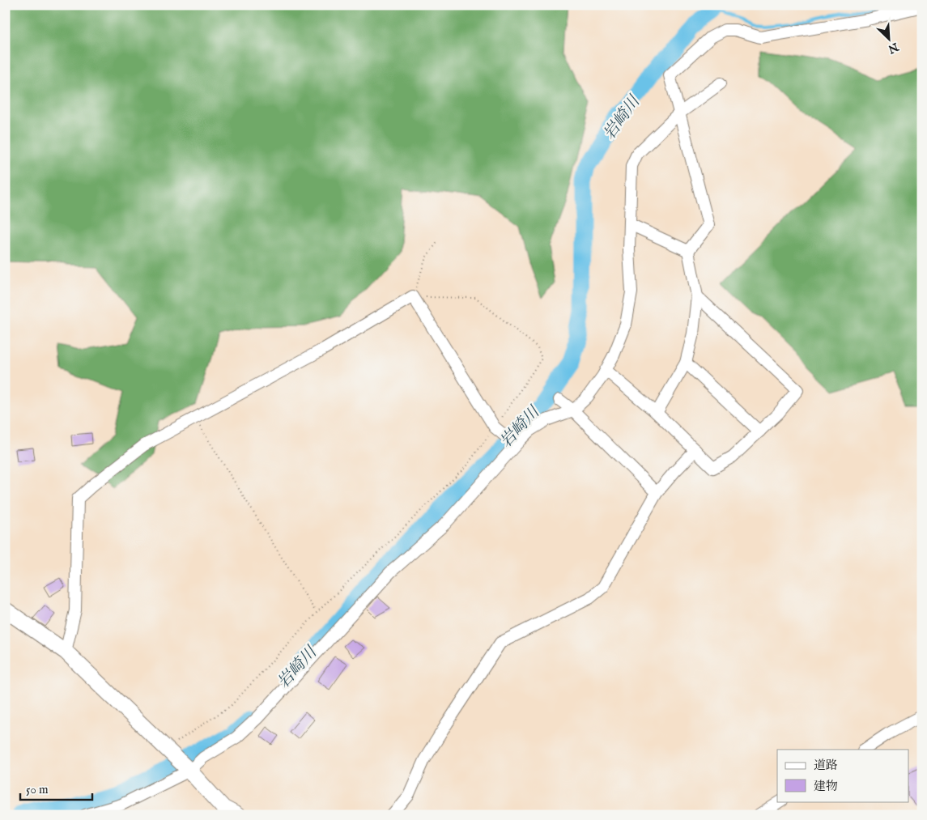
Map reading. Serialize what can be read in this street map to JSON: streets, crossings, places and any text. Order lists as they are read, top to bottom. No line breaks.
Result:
{"water":["岩崎川"],"legend":["道路","建物"],"scale_bar":"50 m","north":"bottom right"}
